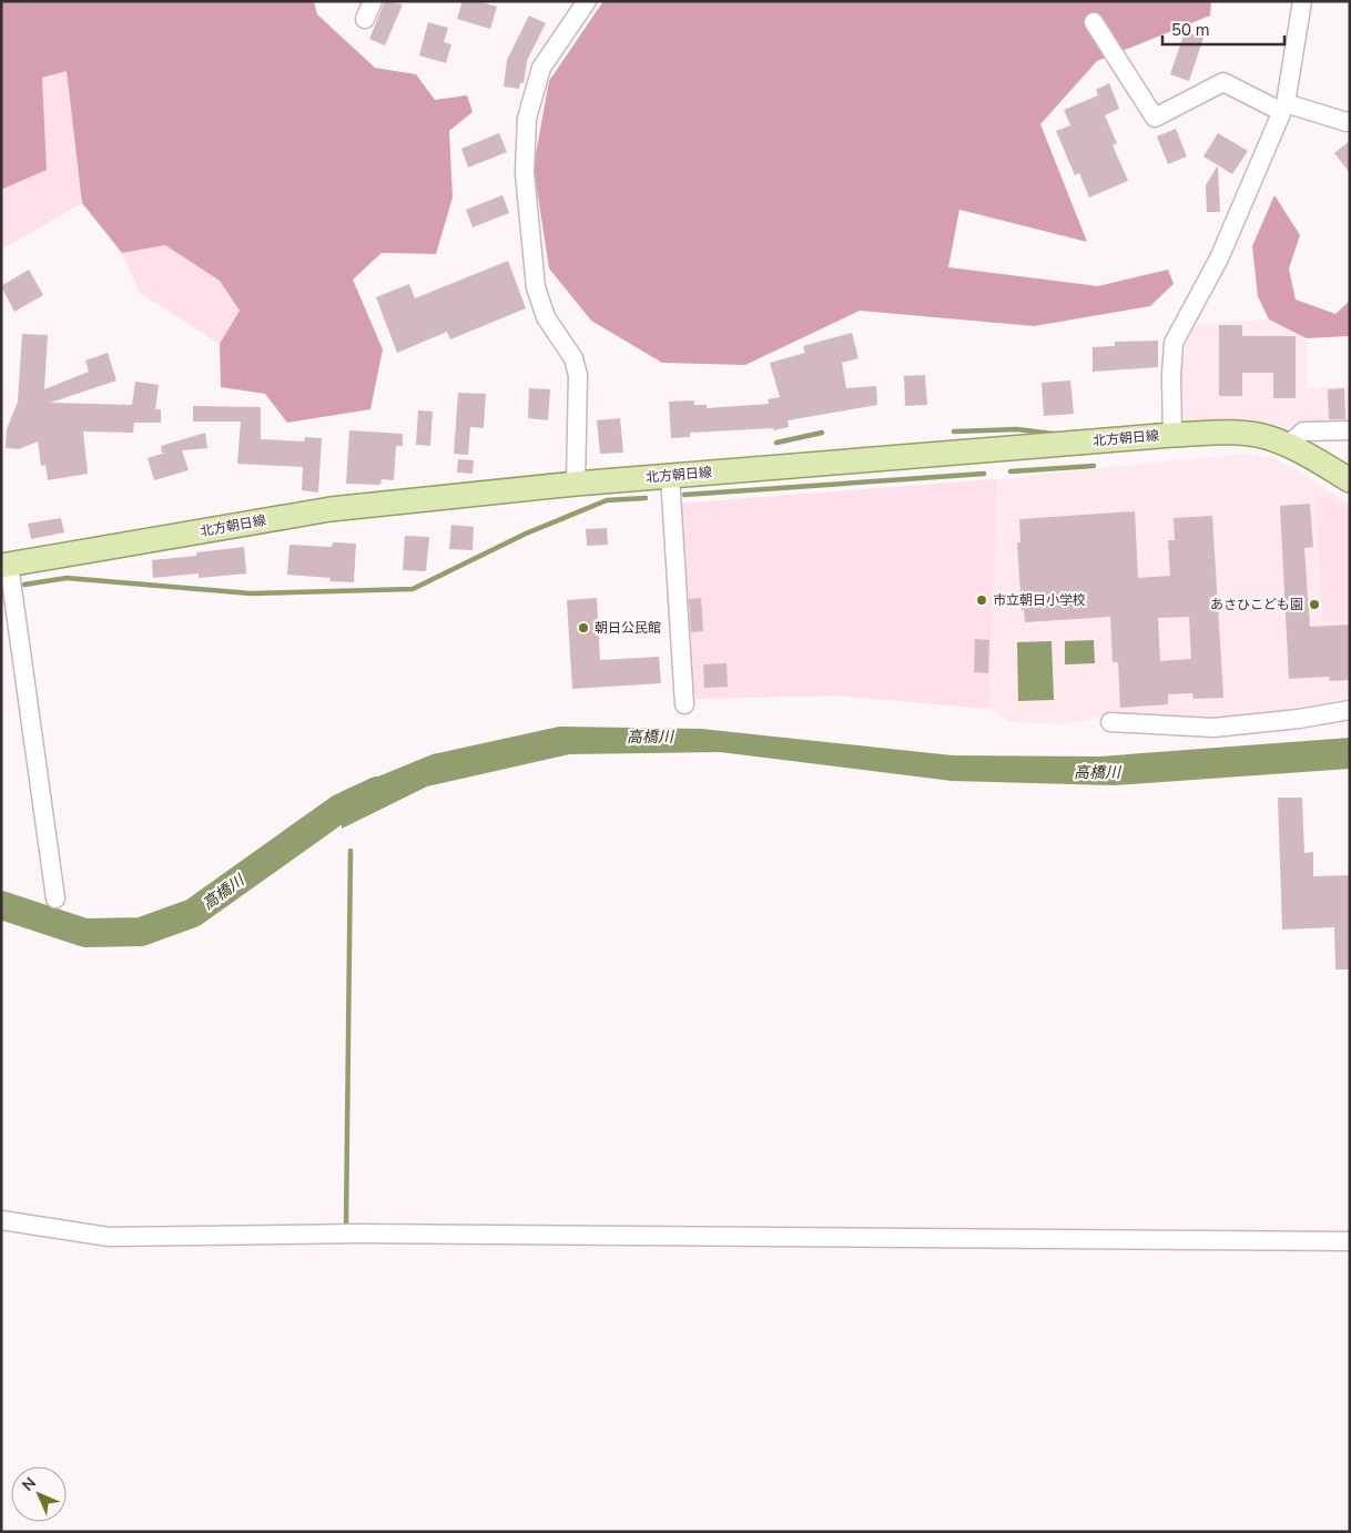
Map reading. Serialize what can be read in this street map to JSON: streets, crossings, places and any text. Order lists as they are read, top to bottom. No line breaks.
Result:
{"streets":{"main road":["北方朝日線"]},"water":["高橋川"],"places":["市立朝日小学校","あさひこども園","朝日公民館"],"scale_bar":"50 m","north":"top left"}
